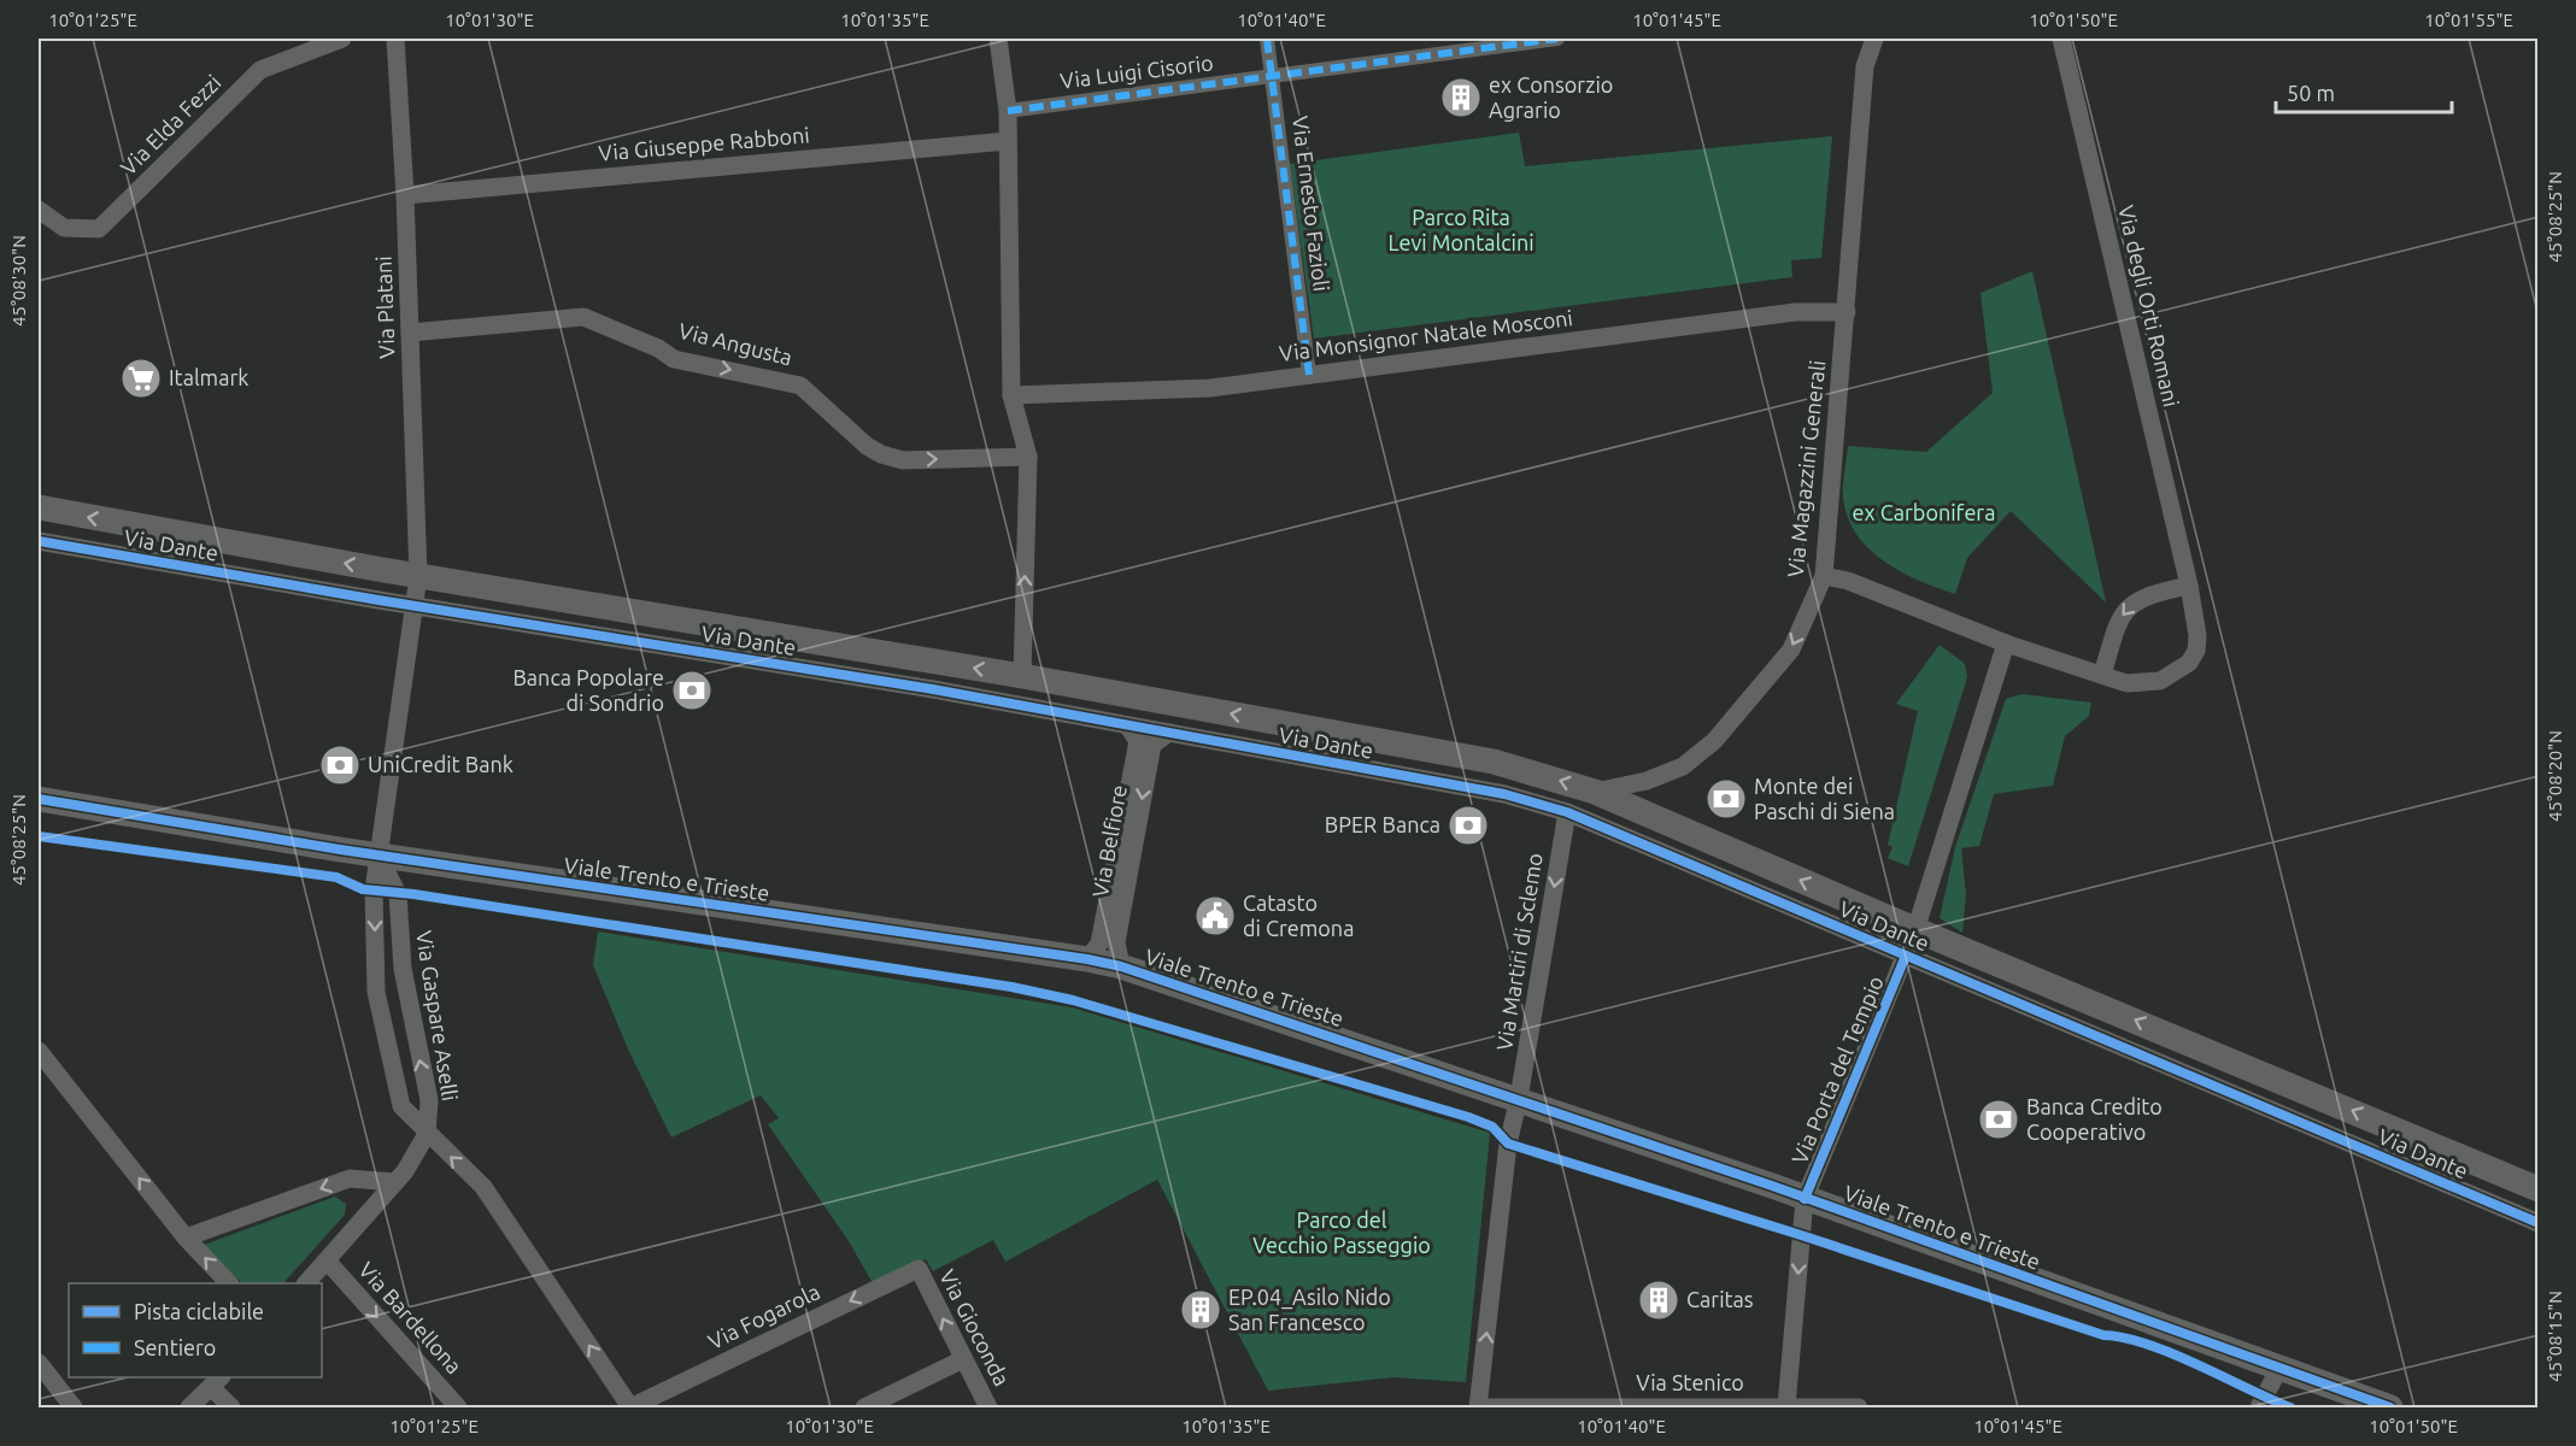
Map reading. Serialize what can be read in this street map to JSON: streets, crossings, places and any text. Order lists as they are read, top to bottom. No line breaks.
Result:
{"streets":{"main road":["Via Dante","Viale Trento e Trieste"],"street":["Via Luigi Cisorio","Via Elda Fezzi","Via Giuseppe Rabboni","Via Ernesto Fazioli","Via degli Orti Romani","Via Platani","Via Monsignor Natale Mosconi","Via Angusta","Via Magazzini Generali","Via Belfiore","Via Martiri di Sclemo","Via Gaspare Aselli","Via Porta del Tempio","Via Fogarola","Via Bardellona","Via Gioconda","Via Stenico"]},"crossings":[["Via Luigi Cisorio","Via Ernesto Fazioli"],["Via Giuseppe Rabboni","Via Platani"],["Via Ernesto Fazioli","Via Monsignor Natale Mosconi"],["Via degli Orti Romani","Via Magazzini Generali"],["Via Platani","Via Angusta"],["Via Platani","Via Dante"],["Via Platani","Viale Trento e Trieste"],["Via Platani","Via Gaspare Aselli"],["Via Monsignor Natale Mosconi","Via Magazzini Generali"],["Via Magazzini Generali","Via Dante"],["Via Dante","Via Belfiore"],["Via Dante","Via Martiri di Sclemo"],["Via Dante","Via Porta del Tempio"],["Via Belfiore","Viale Trento e Trieste"],["Viale Trento e Trieste","Via Martiri di Sclemo"],["Viale Trento e Trieste","Via Gaspare Aselli"],["Viale Trento e Trieste","Via Porta del Tempio"],["Via Martiri di Sclemo","Via Stenico"],["Via Gaspare Aselli","Via Fogarola"],["Via Porta del Tempio","Via Stenico"],["Via Fogarola","Via Gioconda"]],"one_way":["Via Angusta","Via Magazzini Generali","Via Dante","Via Porta del Tempio","Via Bardellona","Via Gioconda"],"parks":["Parco Rita Levi Montalcini","ex Carbonifera","Parco del Vecchio Passeggio"],"places":{"building":["ex Consorzio Agrario","Caritas","EP.04_Asilo Nido San Francesco"],"supermarket":["Italmark"],"bank":["Banca Popolare di Sondrio","UniCredit Bank","Monte dei Paschi di Siena","BPER Banca","Banca Credito Cooperativo"],"public building":["Catasto di Cremona"]},"legend":["Pista ciclabile","Sentiero"],"scale_bar":"50 m","coordinates":["10°01'25\"E","10°01'30\"E","10°01'35\"E","10°01'40\"E","10°01'45\"E","10°01'50\"E","10°01'55\"E","45°08'25\"N","45°08'30\"N","45°08'20\"N","45°08'15\"N"]}
